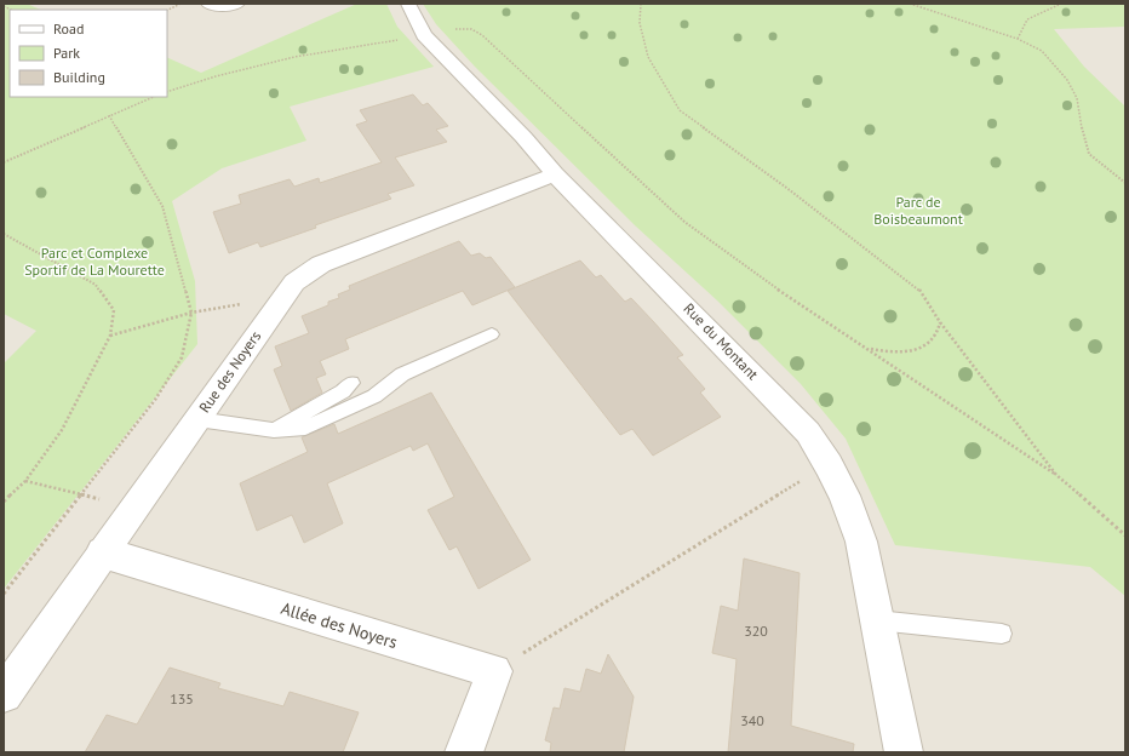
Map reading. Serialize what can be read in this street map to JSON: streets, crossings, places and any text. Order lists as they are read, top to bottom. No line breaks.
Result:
{"streets":{"street":["Rue du Montant","Rue des Noyers","Allée des Noyers"]},"crossings":[["Rue du Montant","Rue des Noyers"],["Rue des Noyers","Allée des Noyers"]],"parks":["Parc de Boisbeaumont","Parc et Complexe Sportif de La Mourette"],"house_numbers":["320","135","340"],"legend":["Road","Park","Building"]}
